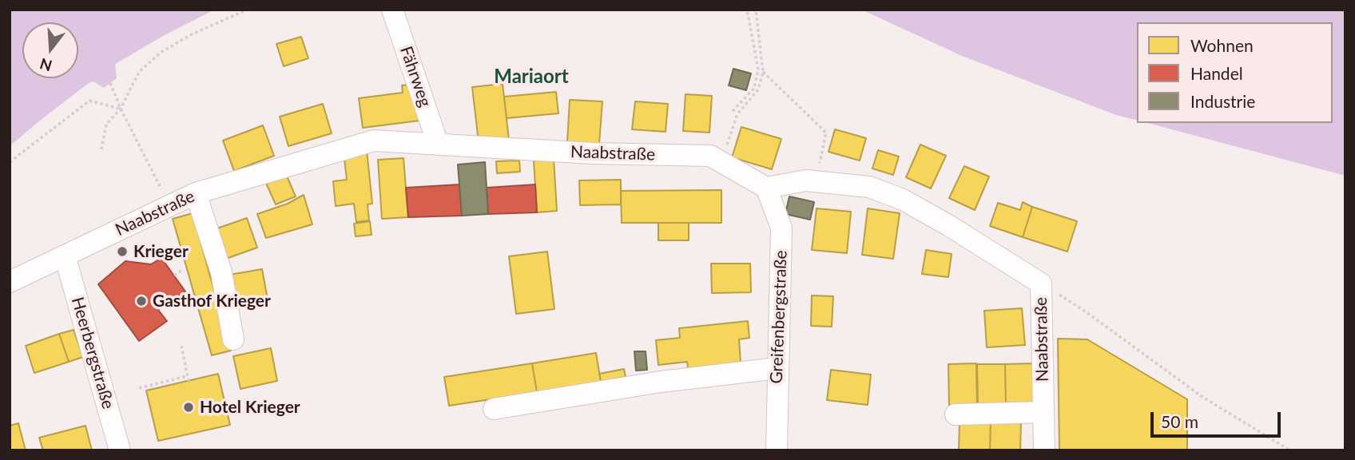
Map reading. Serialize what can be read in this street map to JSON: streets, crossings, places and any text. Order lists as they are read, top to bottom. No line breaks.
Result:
{"streets":{"street":["Fährweg","Naabstraße","Greifenbergstraße","Heerbergstraße"]},"crossings":[["Fährweg","Naabstraße"],["Naabstraße","Greifenbergstraße"],["Naabstraße","Heerbergstraße"]],"districts":["Mariaort"],"places":["Krieger","Gasthof Krieger","Hotel Krieger"],"legend":["Wohnen","Handel","Industrie"],"scale_bar":"50 m","north":"bottom"}
